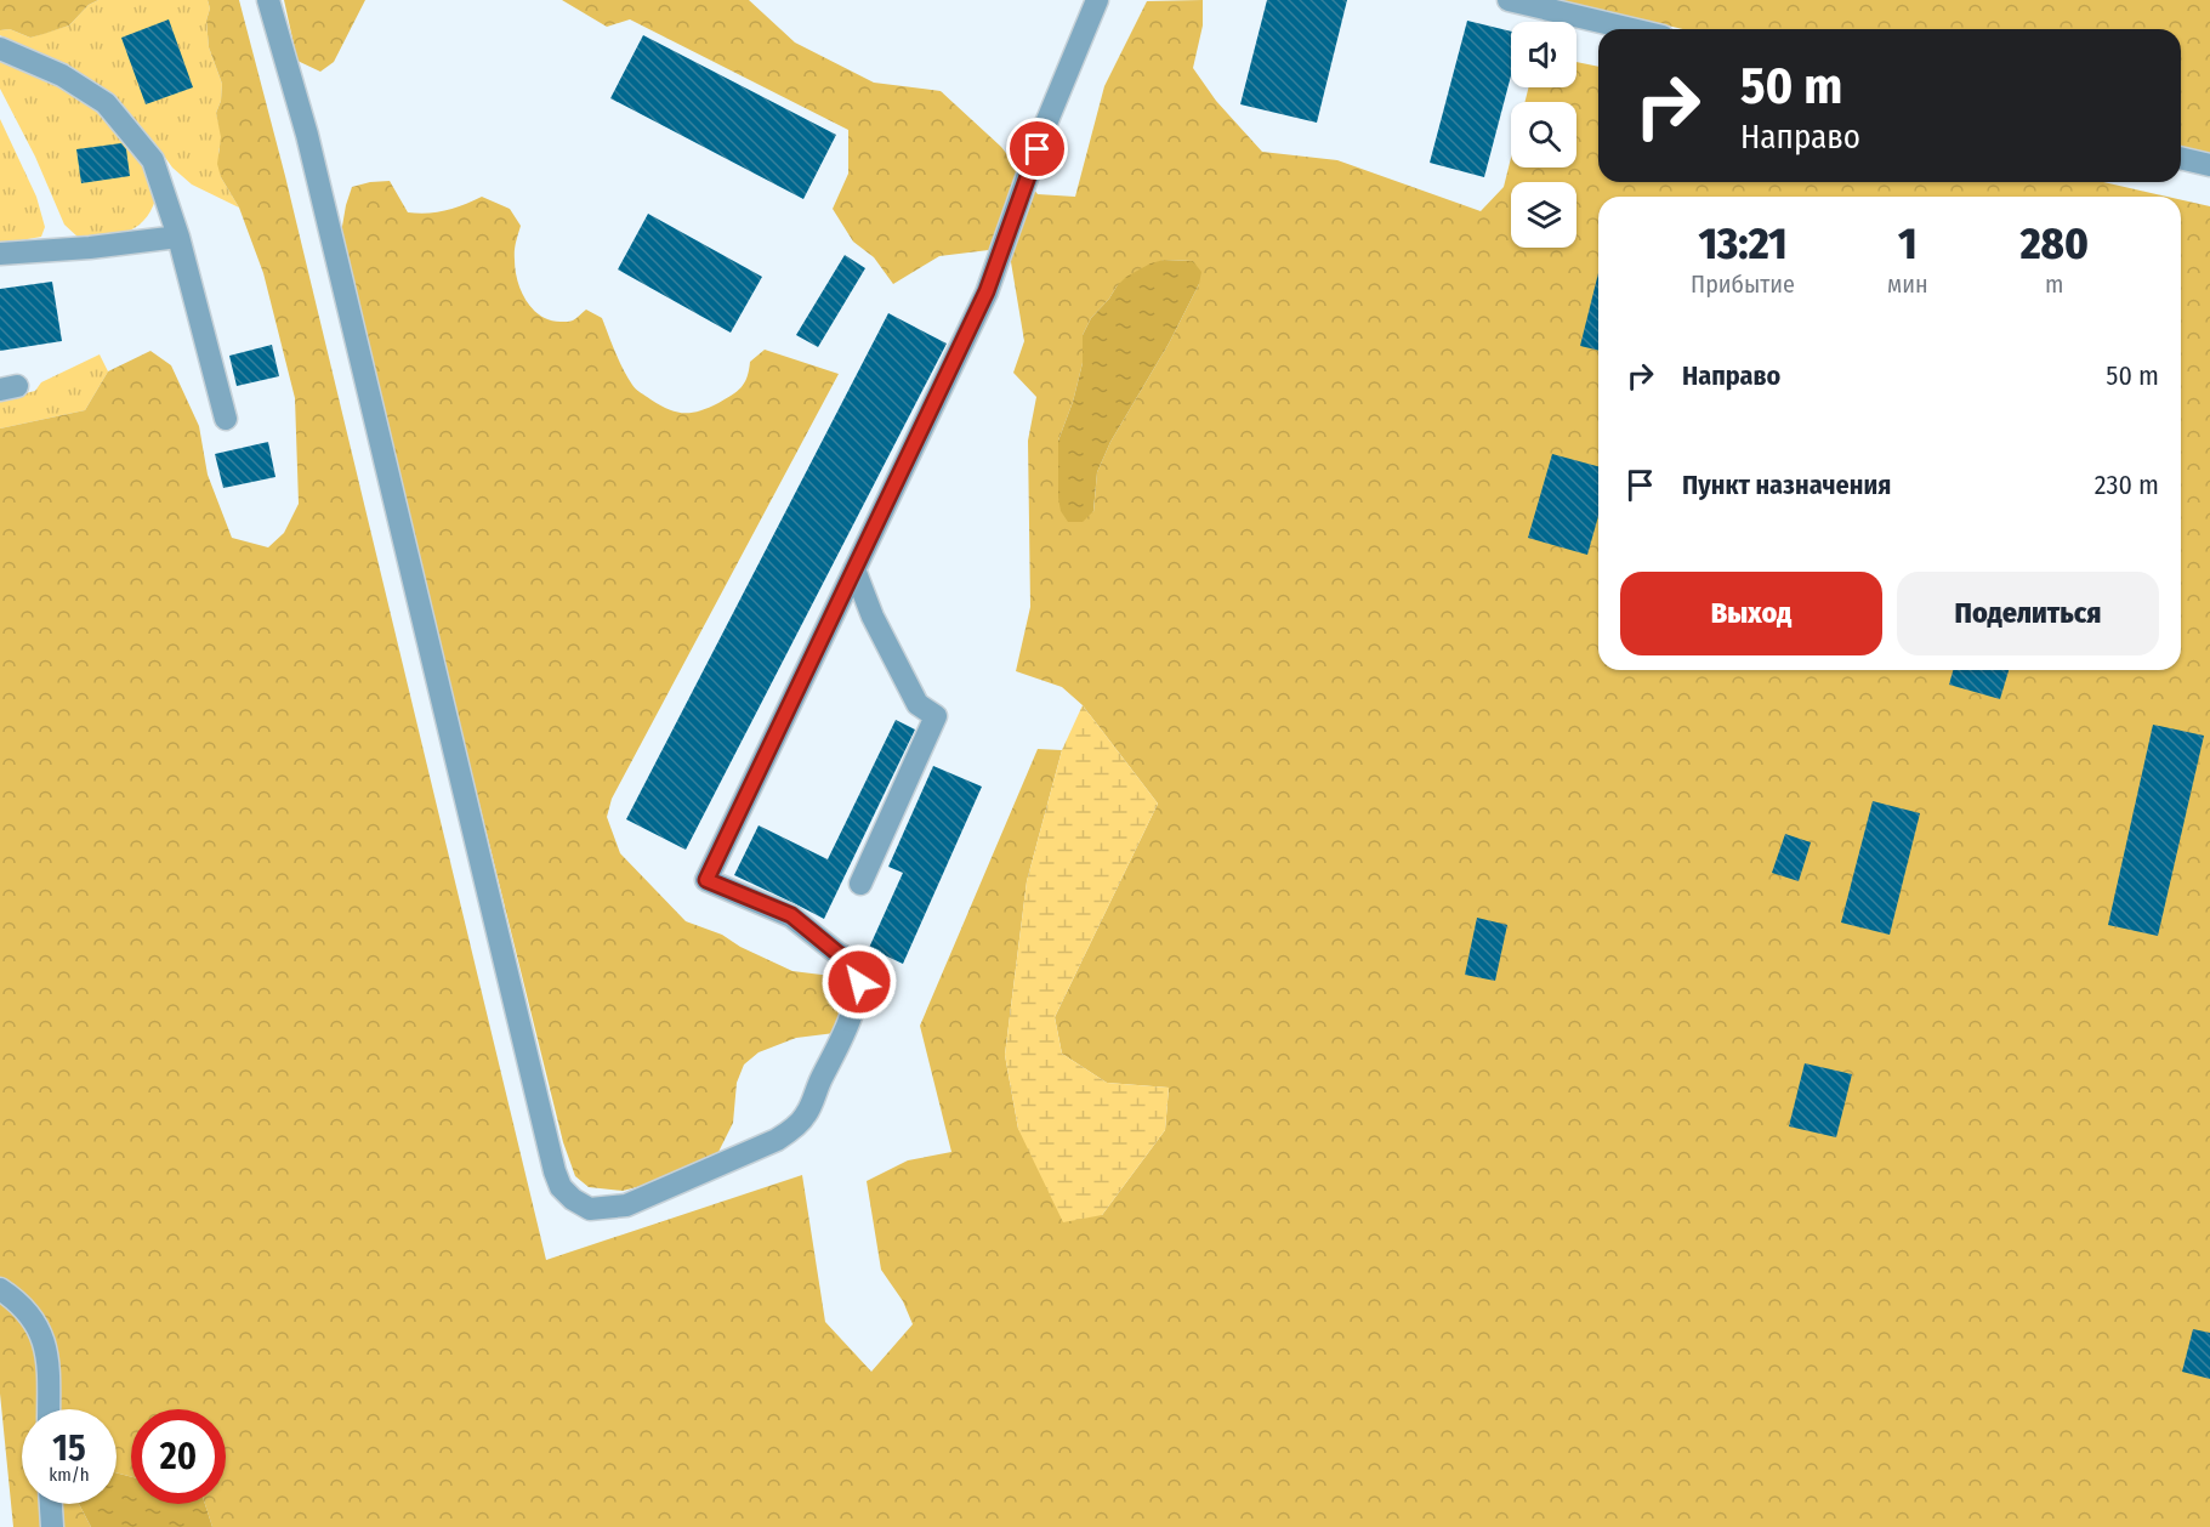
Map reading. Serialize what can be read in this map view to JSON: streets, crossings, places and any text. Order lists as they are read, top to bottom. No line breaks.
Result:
{"page":{"turn":["50 m","Направо"],"eta":["13:21","Прибытие","1","мин","280","m"],"list":[{"name":"Направо","value":"50 m"},{"name":"Пункт назначения","value":"230 m"}],"buttons":["Выход","Поделиться"],"speed":"15 km/h","limit":"20"}}
